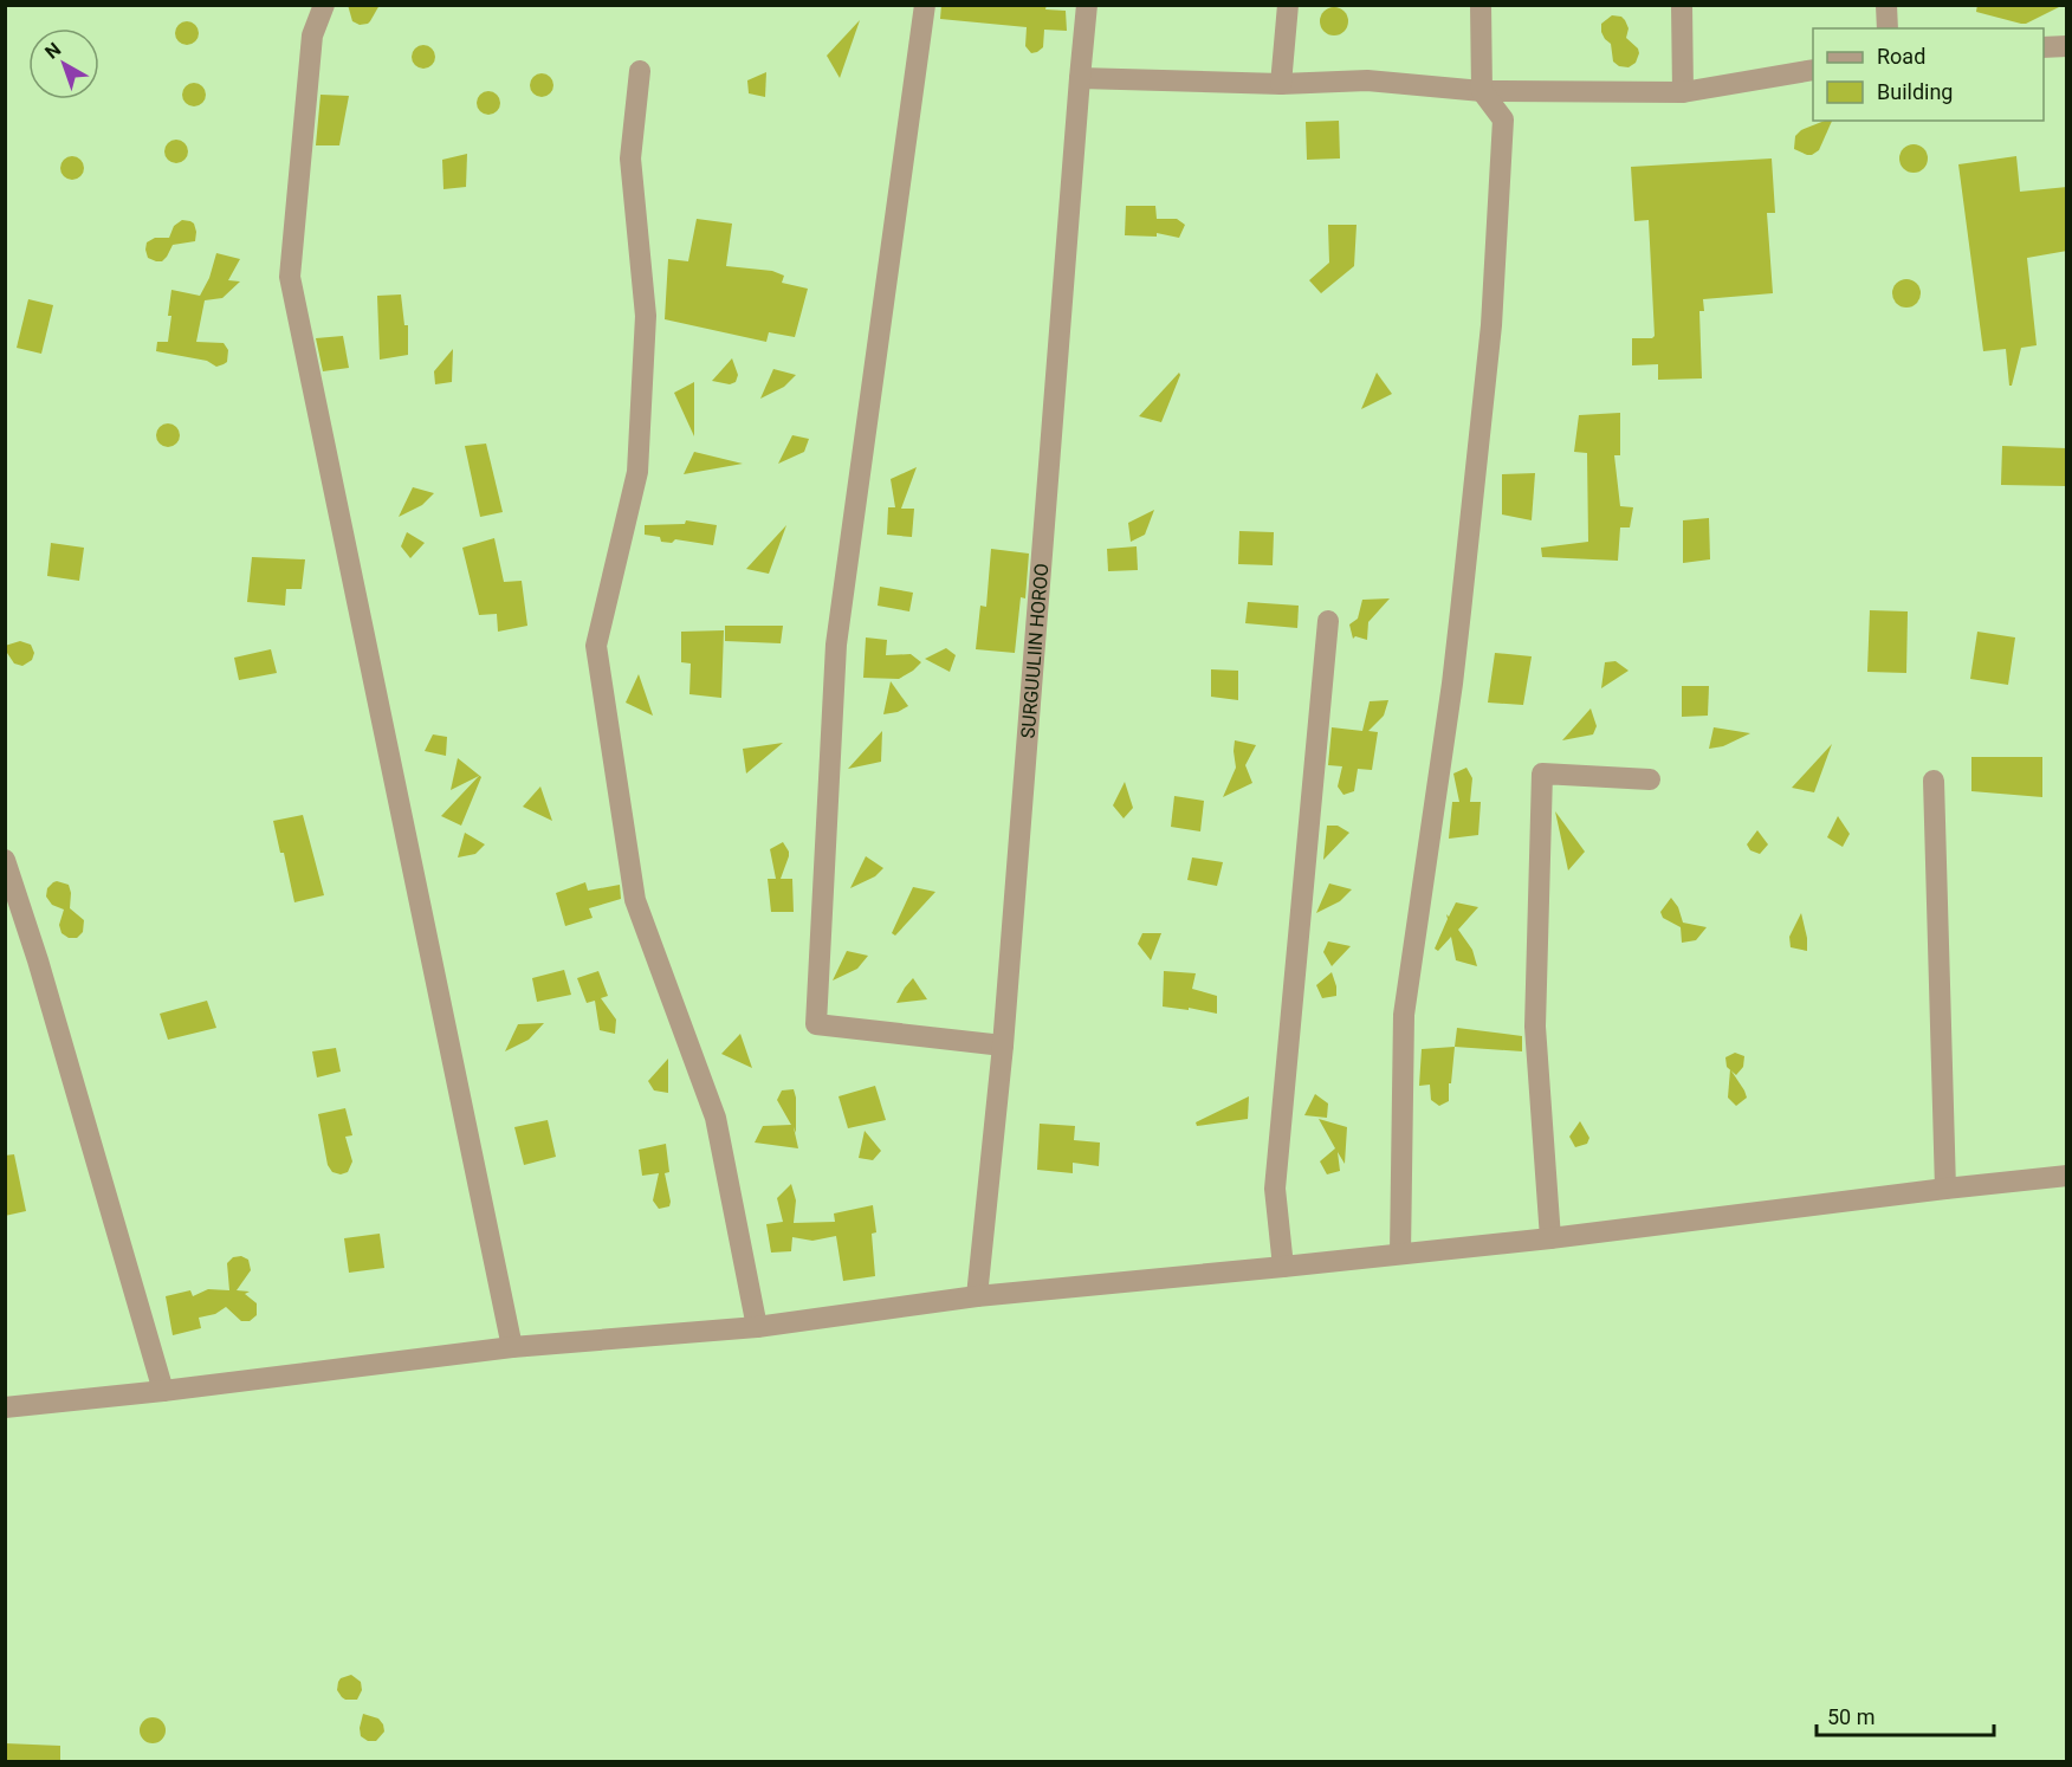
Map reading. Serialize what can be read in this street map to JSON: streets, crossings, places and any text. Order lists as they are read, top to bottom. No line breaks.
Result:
{"streets":{"street":["SURGUULIIN HOROO"]},"legend":["Road","Building"],"scale_bar":"50 m","north":"top left"}
